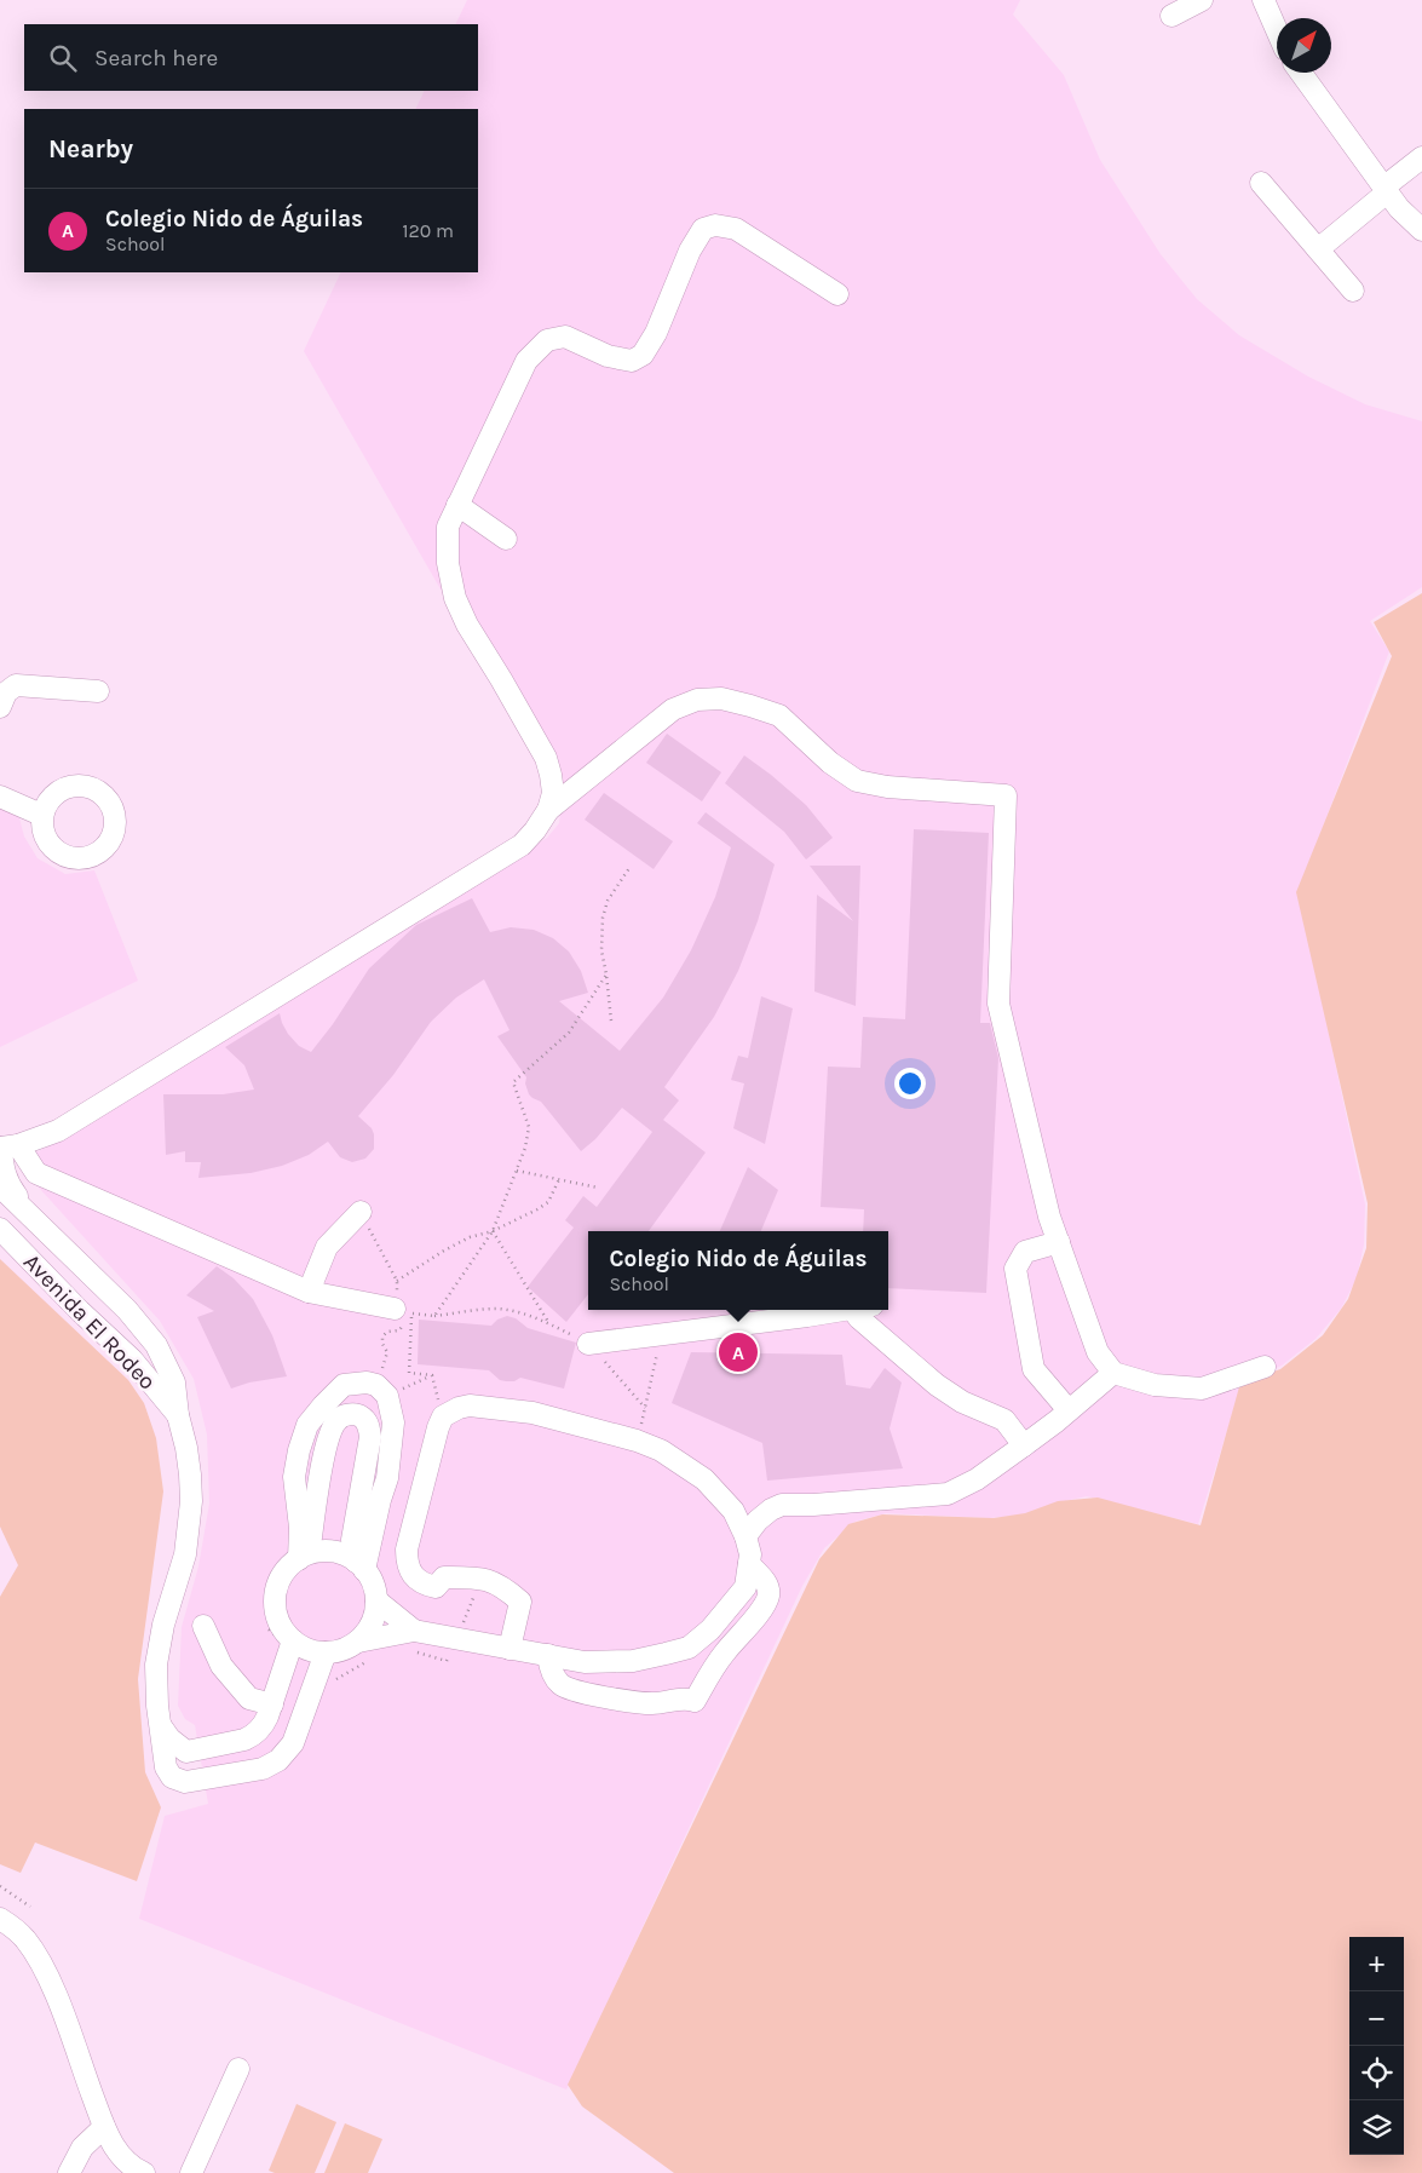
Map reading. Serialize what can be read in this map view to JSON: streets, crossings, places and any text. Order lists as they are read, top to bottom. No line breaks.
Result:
{"streets":{"street":["Avenida El Rodeo"]},"north":"top right","page":{"search":"Search here","heading":"Nearby","list":[{"mark":"A","name":"Colegio Nido de Águilas","note":"School","value":"120 m"}],"popup":["Colegio Nido de Águilas","School"],"pins":"A","map_buttons":["+","−"]}}
